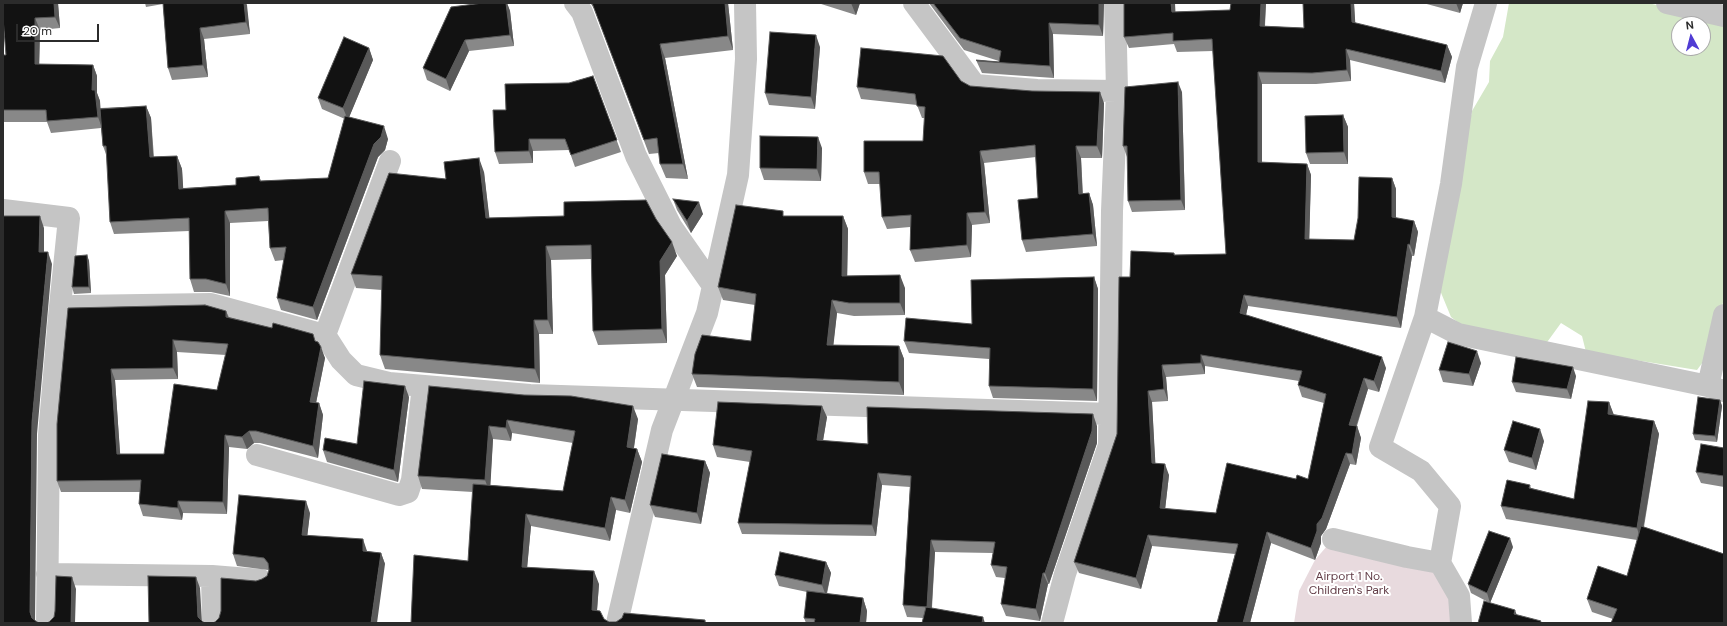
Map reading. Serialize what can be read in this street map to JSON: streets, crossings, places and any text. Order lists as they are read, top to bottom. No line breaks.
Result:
{"parks":["Airport 1 No. Children's Park"],"scale_bar":"20 m","north":"top"}
